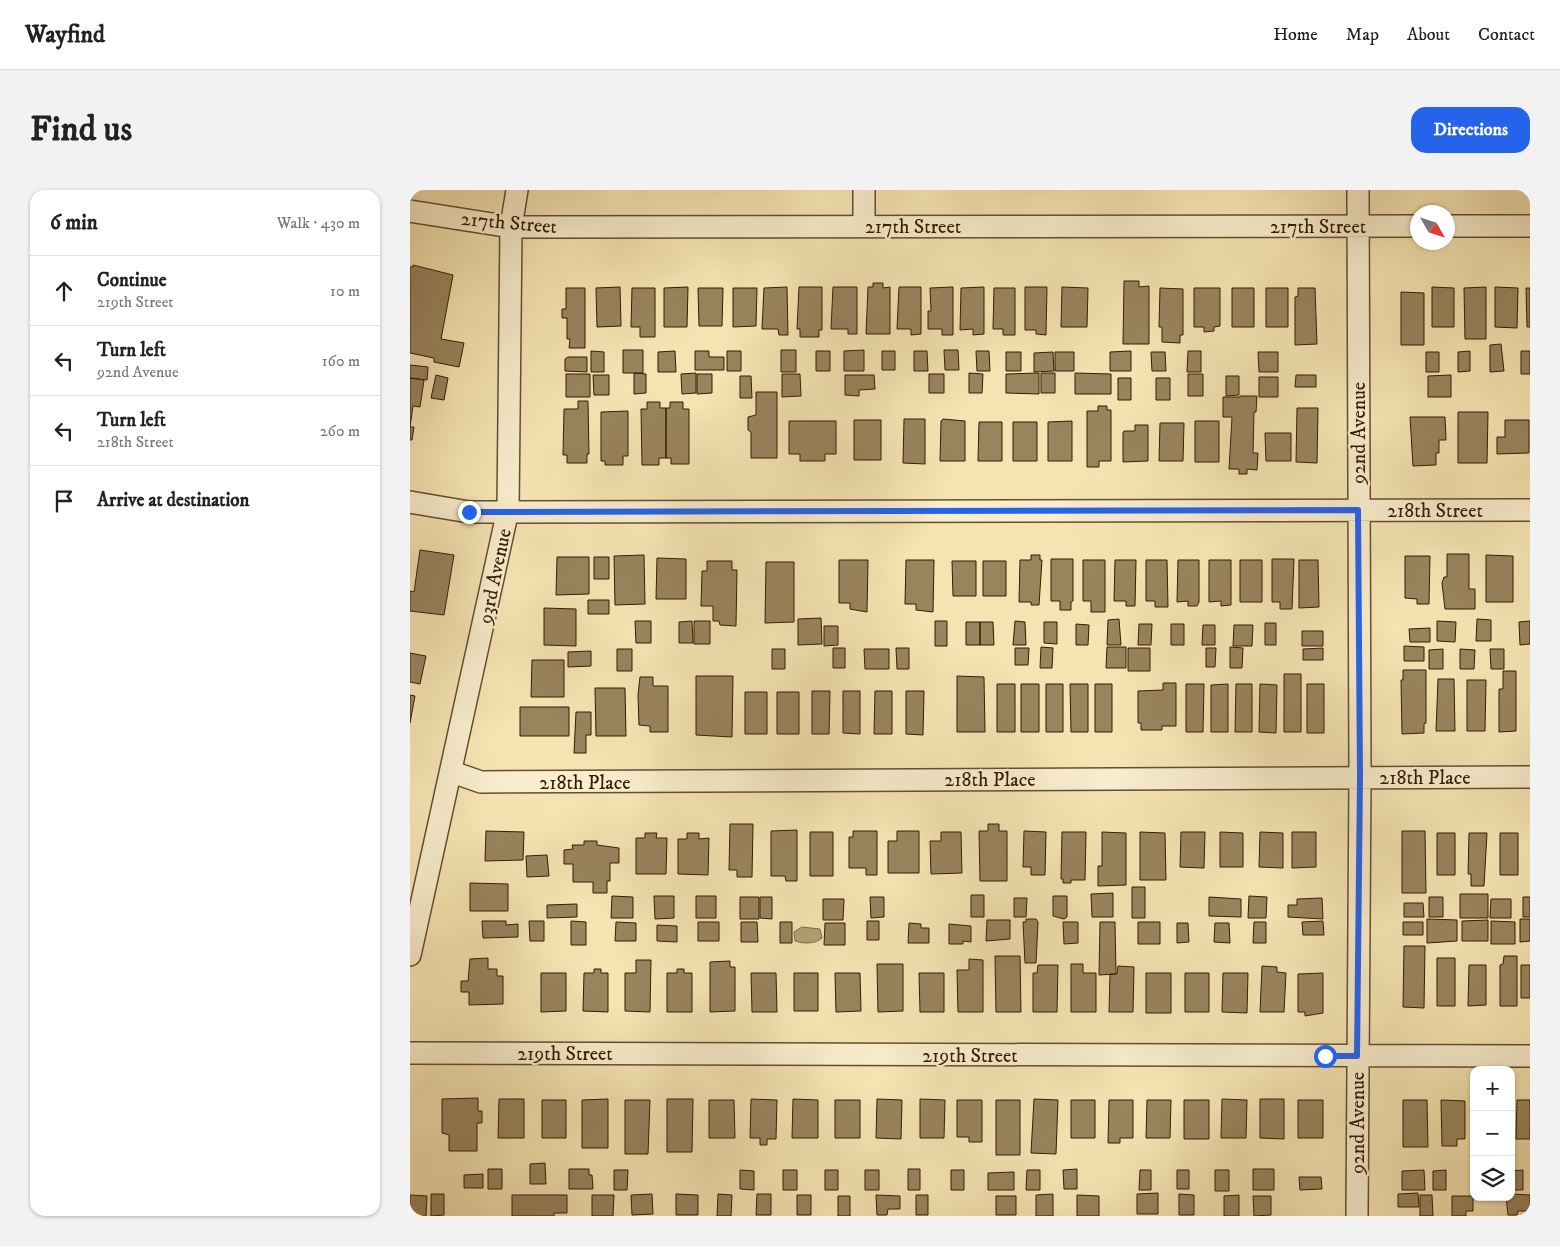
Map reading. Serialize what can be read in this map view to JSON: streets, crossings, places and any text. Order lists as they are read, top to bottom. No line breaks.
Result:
{"streets":{"street":["217th Street","92nd Avenue","218th Street","93rd Avenue","218th Place","219th Street"]},"crossings":[["217th Street","92nd Avenue"],["217th Street","93rd Avenue"],["92nd Avenue","218th Street"],["92nd Avenue","218th Place"],["92nd Avenue","219th Street"],["218th Street","93rd Avenue"],["93rd Avenue","218th Place"]],"north":"bottom right","page":{"header":"Wayfind","nav":["Home","Map","About","Contact"],"buttons":"Directions","title":"Find us","heading":["6 min","Walk · 430 m"],"list":[["Continue","219th Street","10 m"],["Turn left","92nd Avenue","160 m"],["Turn left","218th Street","260 m"],"Arrive at destination"],"map_buttons":["+","−"]}}
